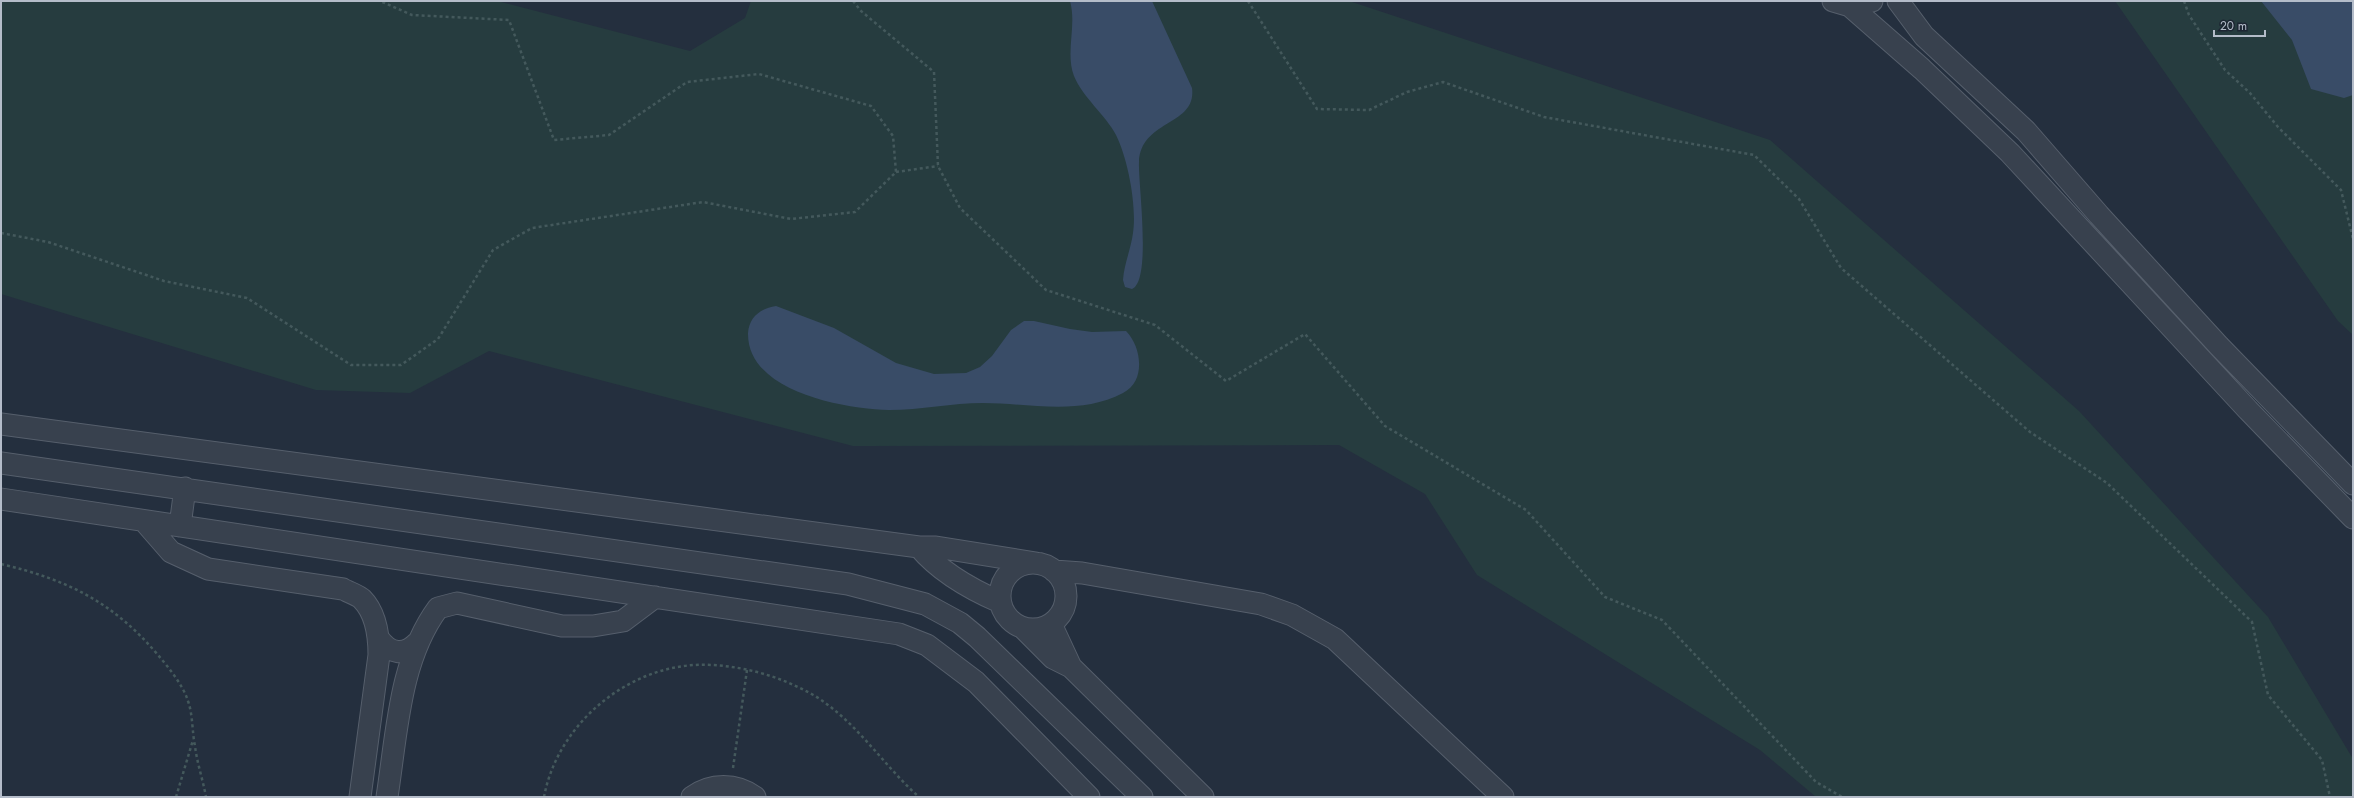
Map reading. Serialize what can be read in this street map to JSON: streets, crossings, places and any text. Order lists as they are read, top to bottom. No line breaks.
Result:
{"scale_bar":"20 m"}
